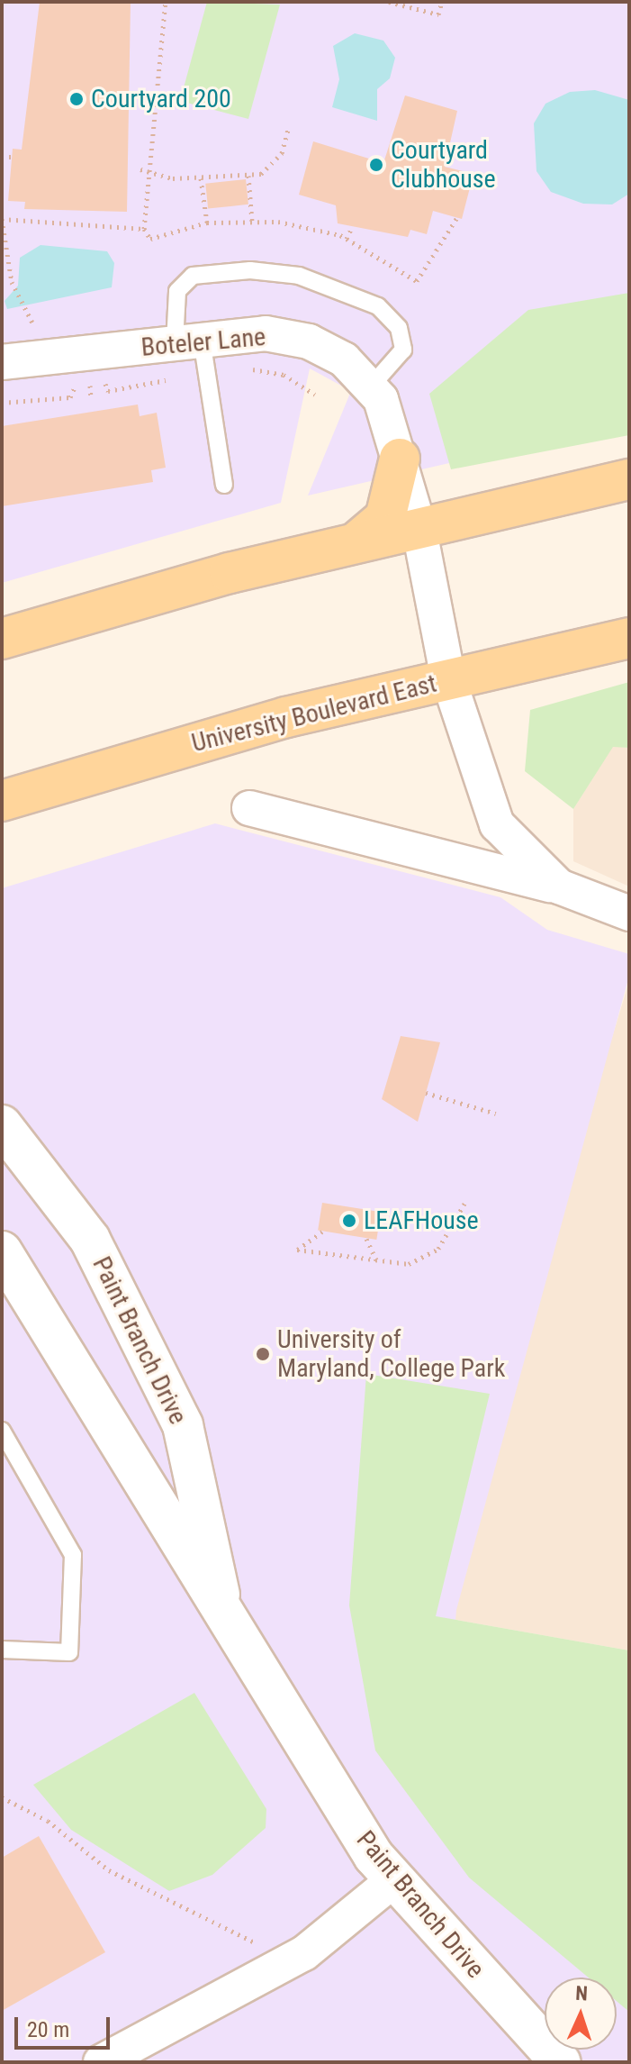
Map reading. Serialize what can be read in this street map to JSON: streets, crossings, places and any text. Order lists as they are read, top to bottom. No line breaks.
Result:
{"streets":{"main road":["University Boulevard East"],"street":["Boteler Lane","Paint Branch Drive"]},"crossings":[["Boteler Lane","University Boulevard East"]],"places":["Courtyard 200","Courtyard Clubhouse","LEAFHouse","University of Maryland, College Park"],"scale_bar":"20 m","north":"top"}
